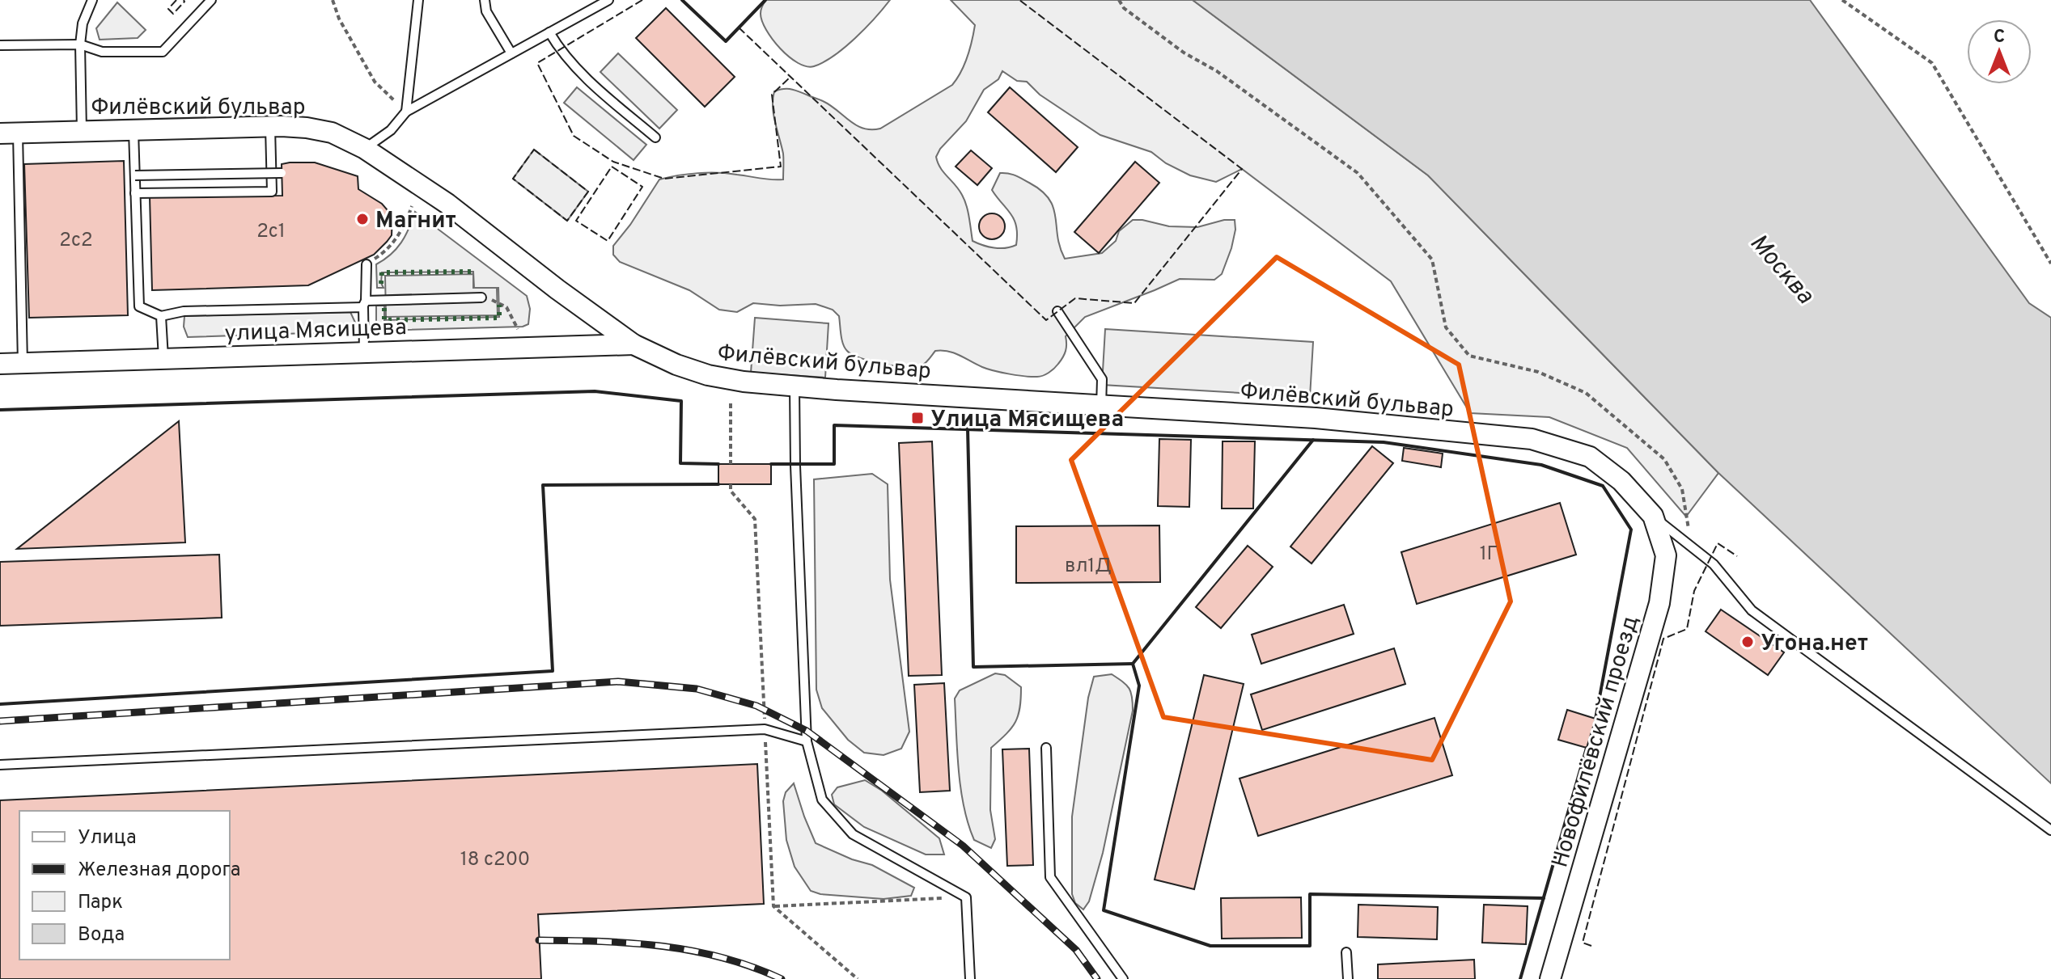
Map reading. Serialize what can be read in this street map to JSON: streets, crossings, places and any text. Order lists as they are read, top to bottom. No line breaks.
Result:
{"streets":{"street":["Филёвский бульвар","улица Мясищева","Новофилёвский проезд"]},"crossings":[["Филёвский бульвар","улица Мясищева"],["Филёвский бульвар","Новофилёвский проезд"]],"water":["Москва"],"places":{"other":["Магнит","Угона.нет"],"transit":["Улица Мясищева"]},"house_numbers":["2c1","2c2","1Г","вл1Д","18 с200"],"legend":["Улица","Железная дорога","Парк","Вода"],"north":"top"}
